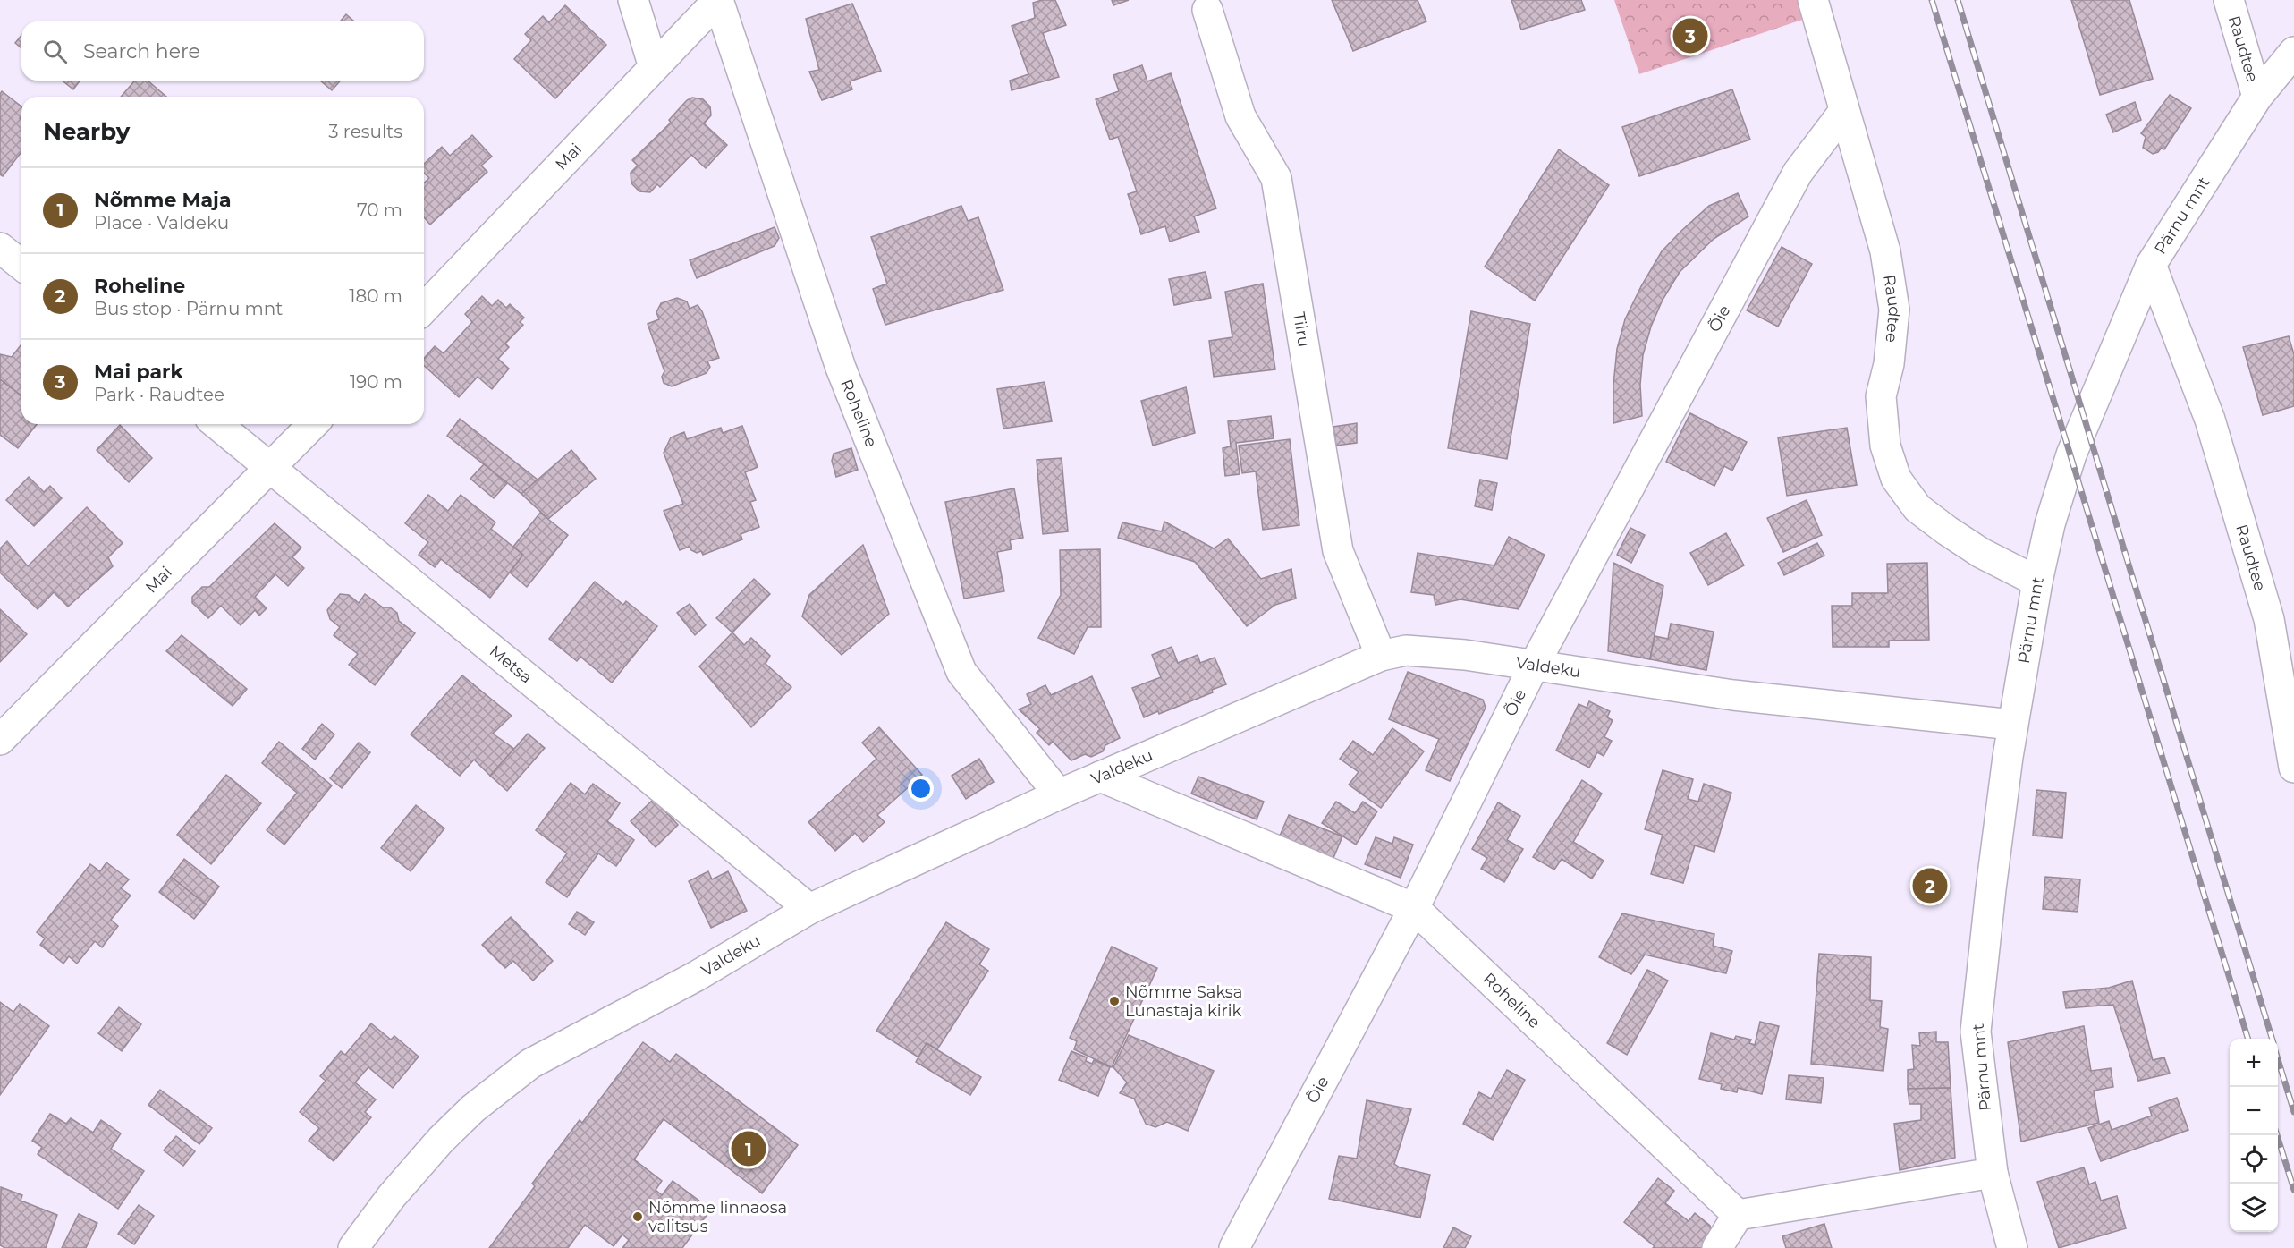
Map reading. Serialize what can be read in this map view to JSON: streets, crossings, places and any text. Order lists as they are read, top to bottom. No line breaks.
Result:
{"streets":{"street":["Raudtee","Mai","Pärnu mnt","Õie","Tiiru","Roheline","Metsa","Valdeku"]},"crossings":[["Raudtee","Pärnu mnt"],["Raudtee","Õie"],["Mai","Roheline"],["Mai","Metsa"],["Pärnu mnt","Valdeku"],["Õie","Roheline"],["Õie","Valdeku"],["Tiiru","Valdeku"],["Roheline","Valdeku"],["Metsa","Valdeku"]],"places":["Nõmme Saksa Lunastaja kirik","Nõmme linnaosa valitsus"],"page":{"pins":["3","2","1"],"search":"Search here","heading":["Nearby","3 results"],"list":[{"mark":"1","name":"Nõmme Maja","note":"Place · Valdeku","value":"70 m"},{"mark":"2","name":"Roheline","note":"Bus stop · Pärnu mnt","value":"180 m"},{"mark":"3","name":"Mai park","note":"Park · Raudtee","value":"190 m"}],"map_buttons":["+","−"]}}
